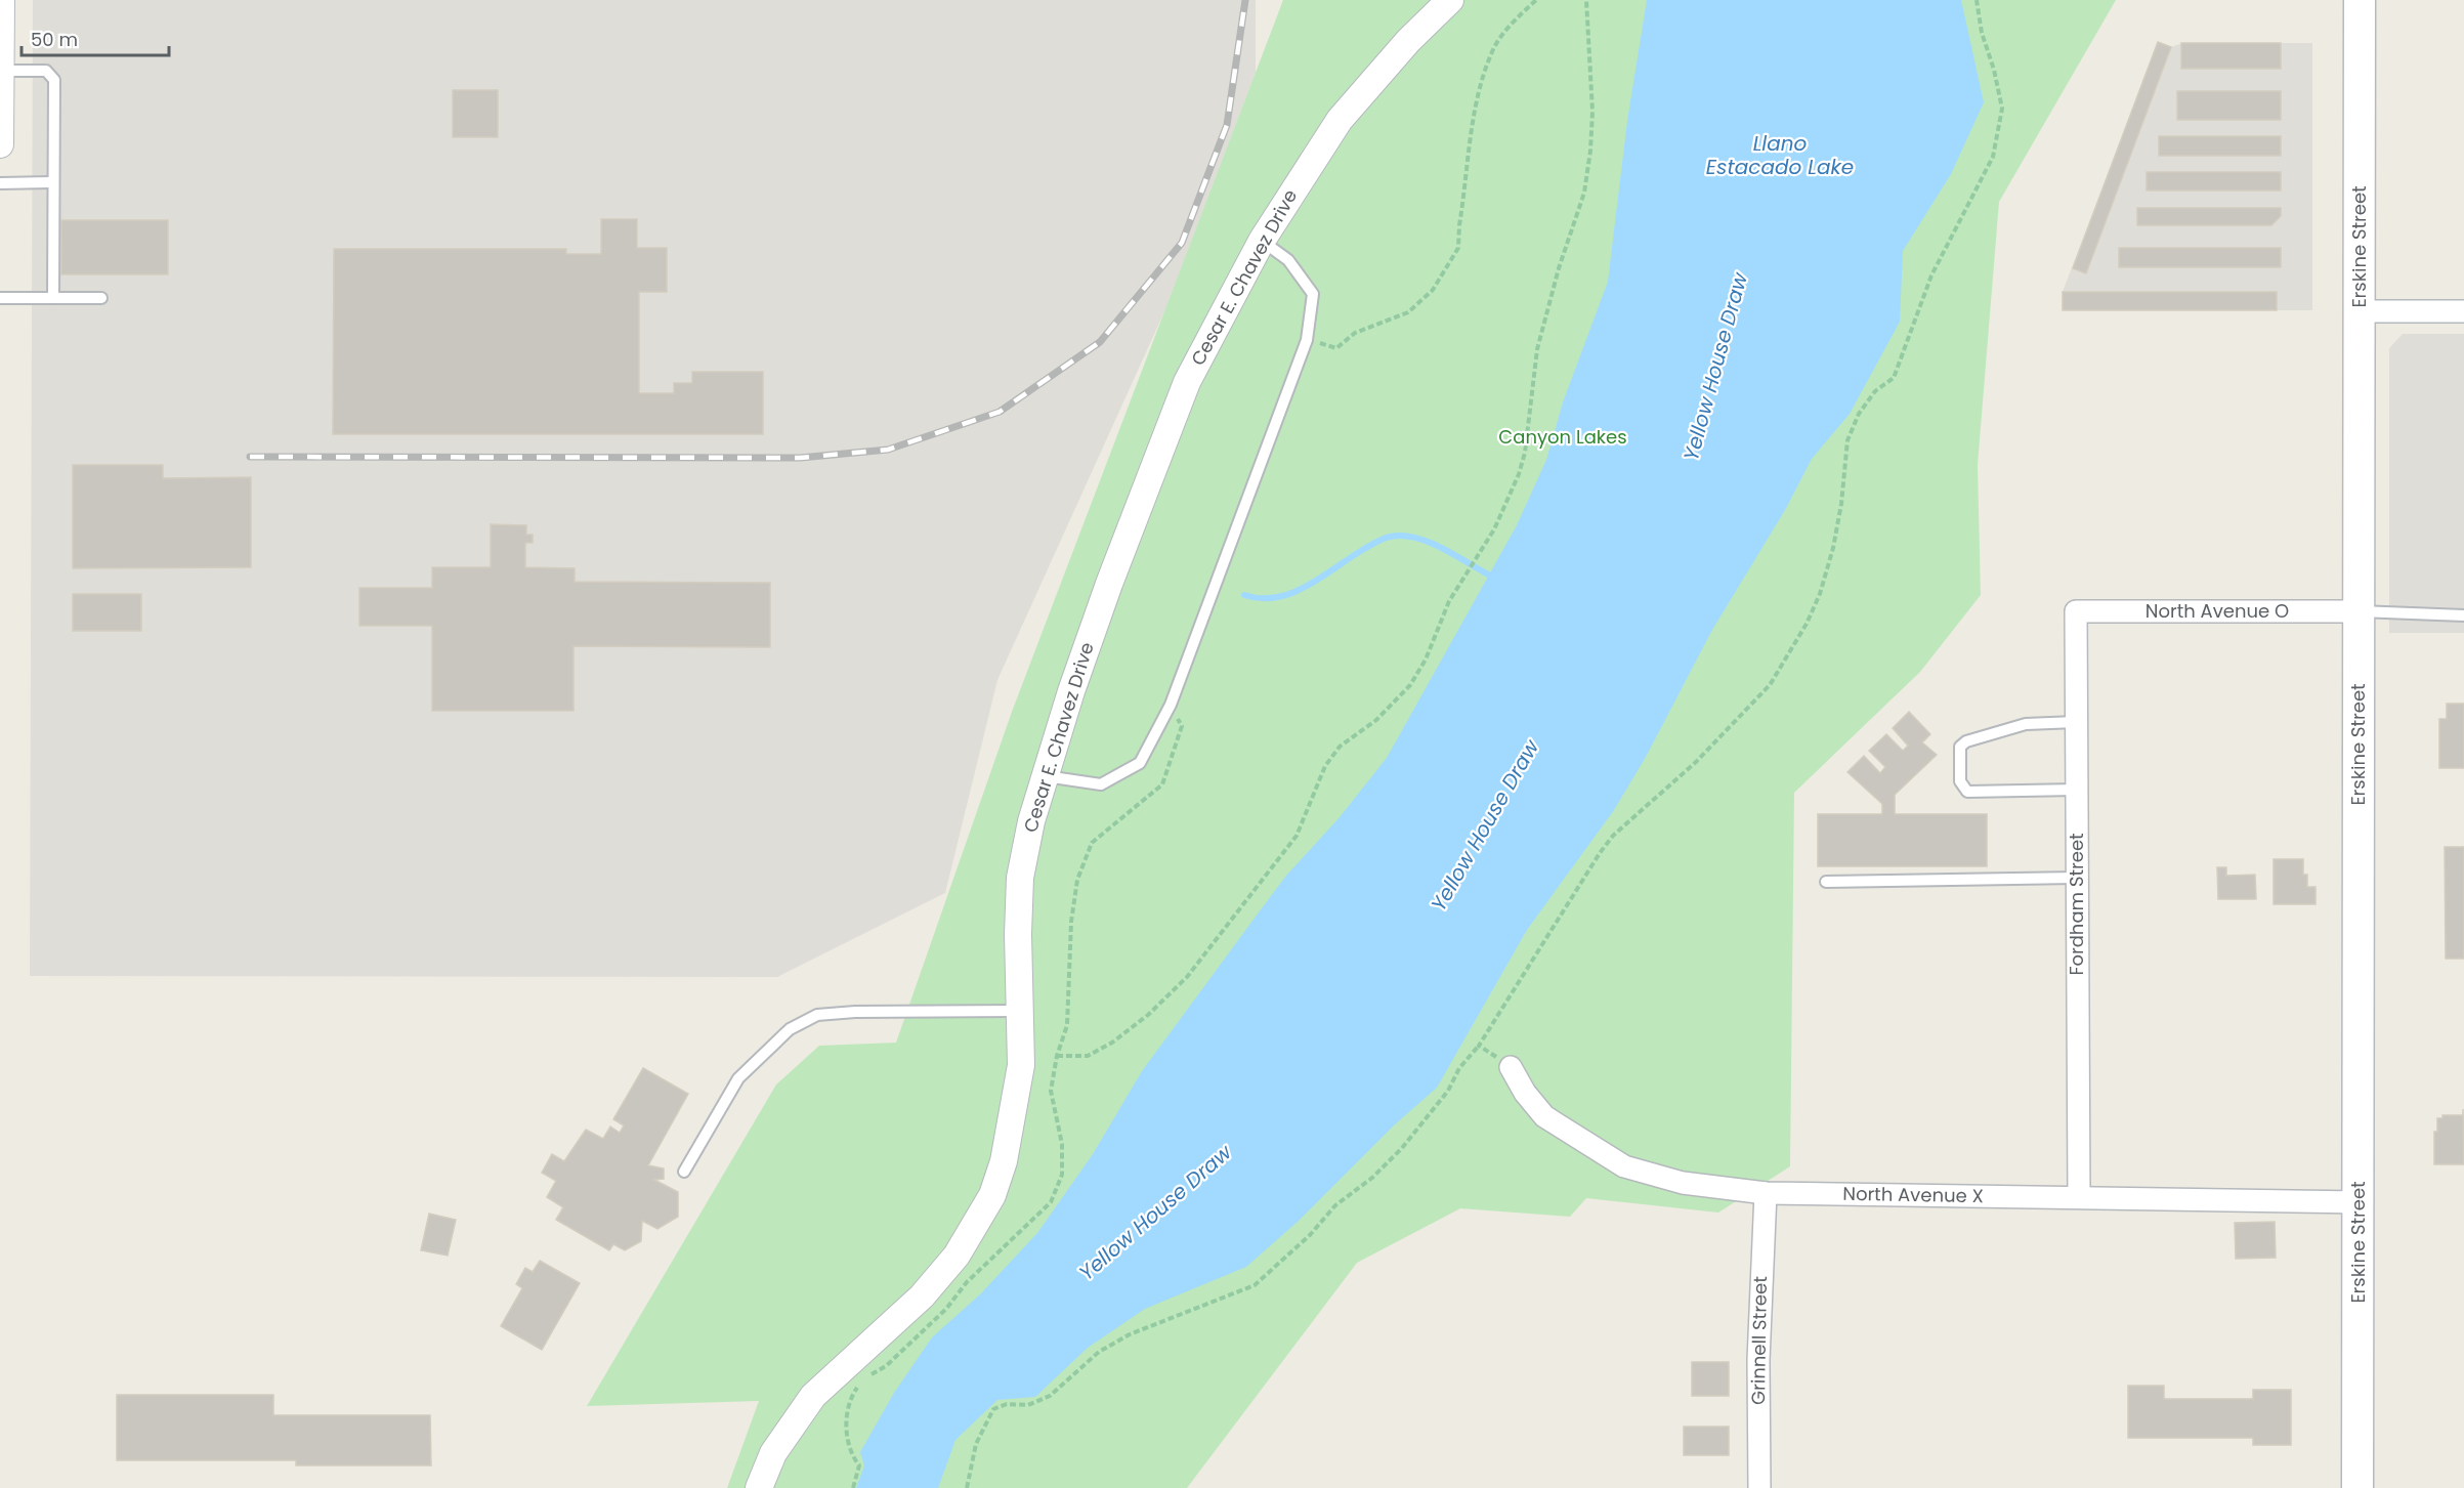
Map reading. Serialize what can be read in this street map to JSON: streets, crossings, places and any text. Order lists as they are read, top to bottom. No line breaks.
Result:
{"streets":{"main road":["Erskine Street"],"street":["Cesar E. Chavez Drive","North Avenue O","Fordham Street","North Avenue X","Grinnell Street"]},"crossings":[["Erskine Street","North Avenue O"],["Erskine Street","North Avenue X"],["North Avenue O","Fordham Street"],["Fordham Street","North Avenue X"],["North Avenue X","Grinnell Street"]],"water":["Llano Estacado Lake","Yellow House Draw"],"parks":["Canyon Lakes"],"scale_bar":"50 m"}
